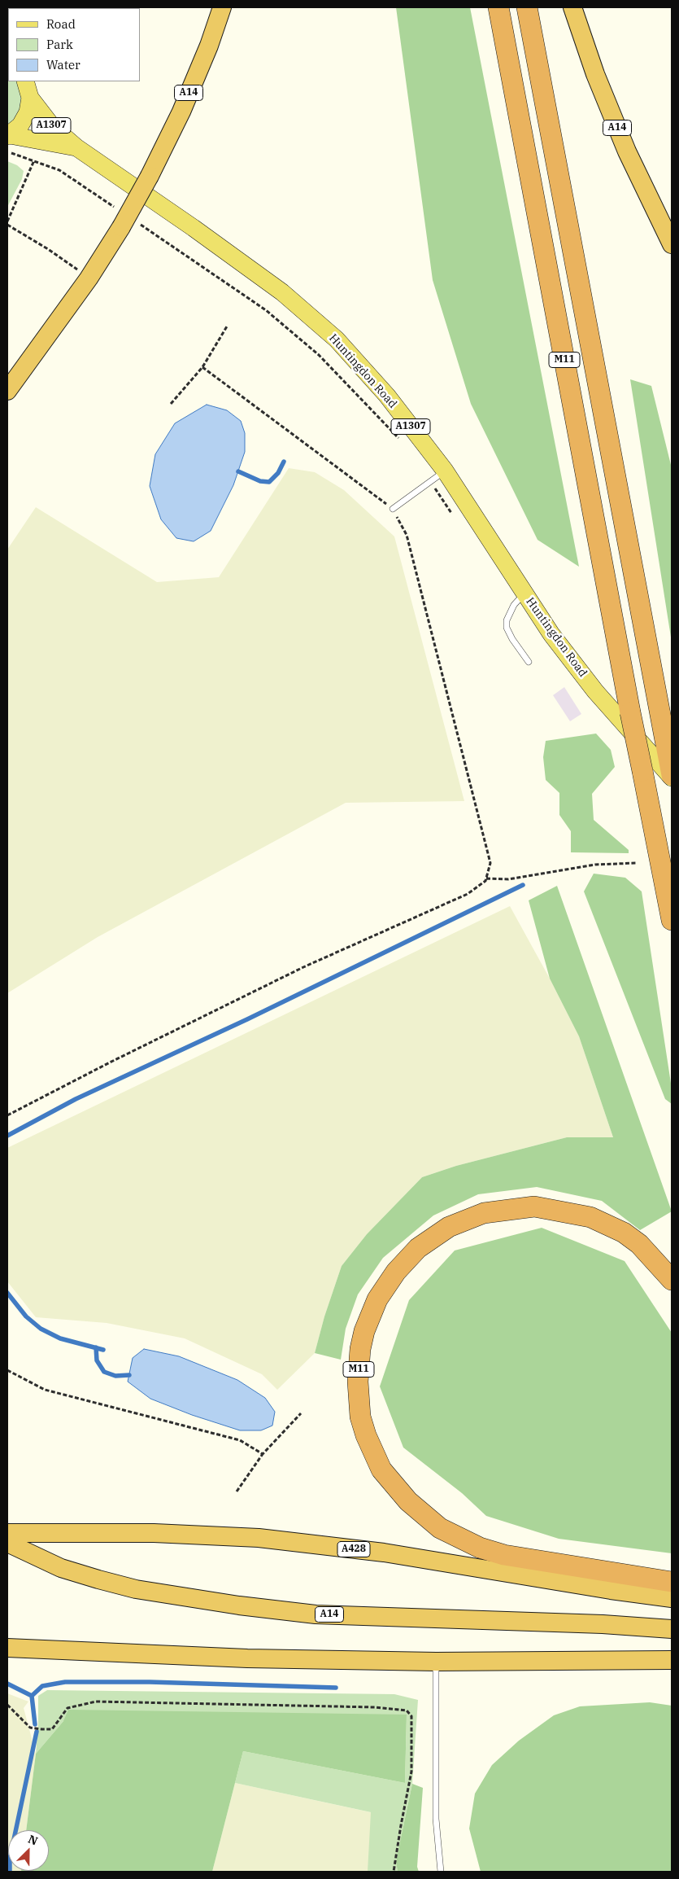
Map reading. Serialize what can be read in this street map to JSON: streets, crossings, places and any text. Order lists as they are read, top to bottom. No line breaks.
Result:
{"streets":{"highway":["A14","M11","A428"],"main road":["A1307","Huntingdon Road"]},"crossings":[["M11","Huntingdon Road"]],"legend":["Road","Park","Water"],"north":"top right"}
